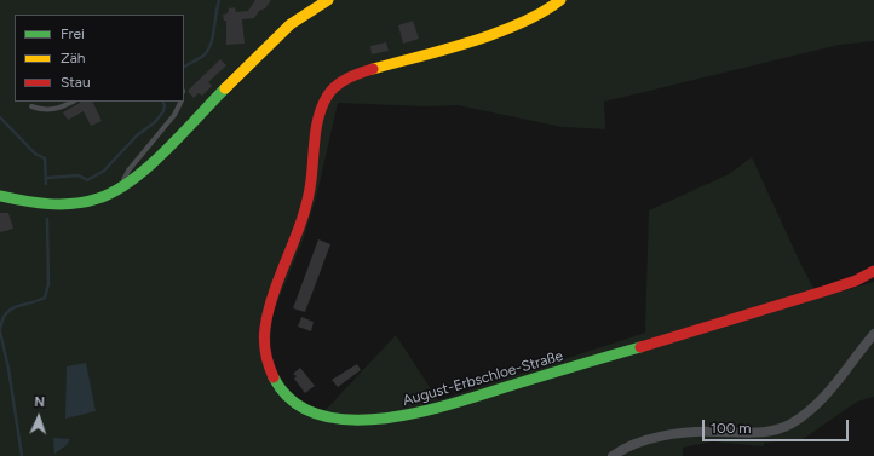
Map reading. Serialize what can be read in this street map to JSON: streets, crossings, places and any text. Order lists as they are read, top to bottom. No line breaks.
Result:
{"streets":{"main road":["August-Erbschloe-Straße"]},"legend":["Frei","Zäh","Stau"],"scale_bar":"100 m","north":"top"}
